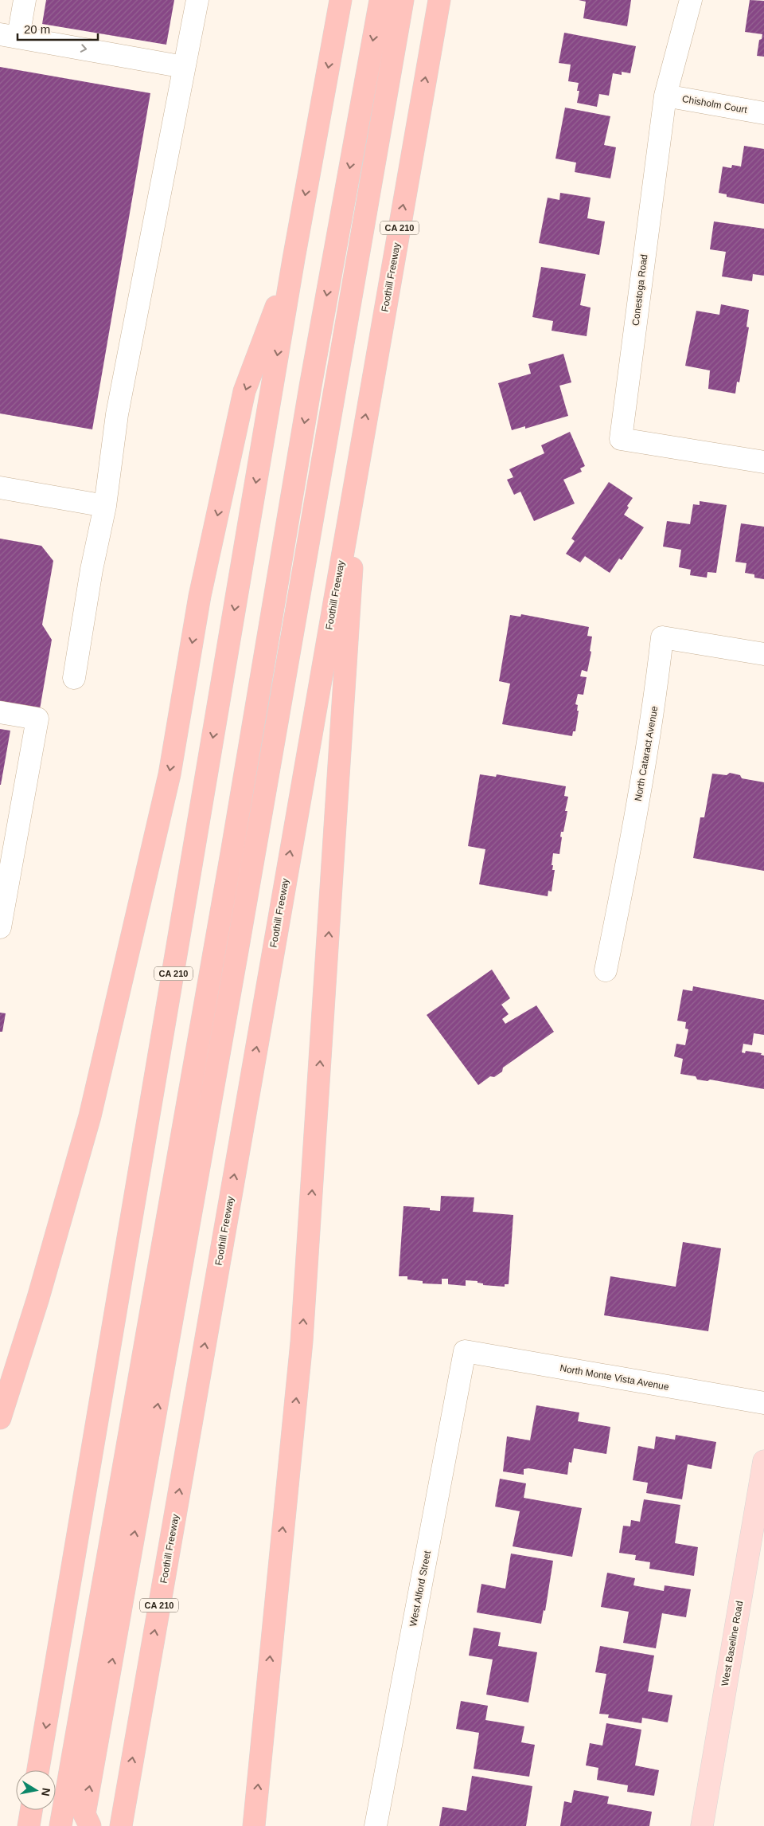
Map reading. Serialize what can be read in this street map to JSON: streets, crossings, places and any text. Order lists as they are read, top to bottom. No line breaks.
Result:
{"streets":{"highway":["CA 210","Foothill Freeway"],"main road":["West Baseline Road"],"street":["Chisholm Court","Conestoga Road","North Cataract Avenue","North Monte Vista Avenue","West Alford Street"]},"crossings":[["Chisholm Court","Conestoga Road"],["North Monte Vista Avenue","West Alford Street"]],"scale_bar":"20 m","north":"right"}
